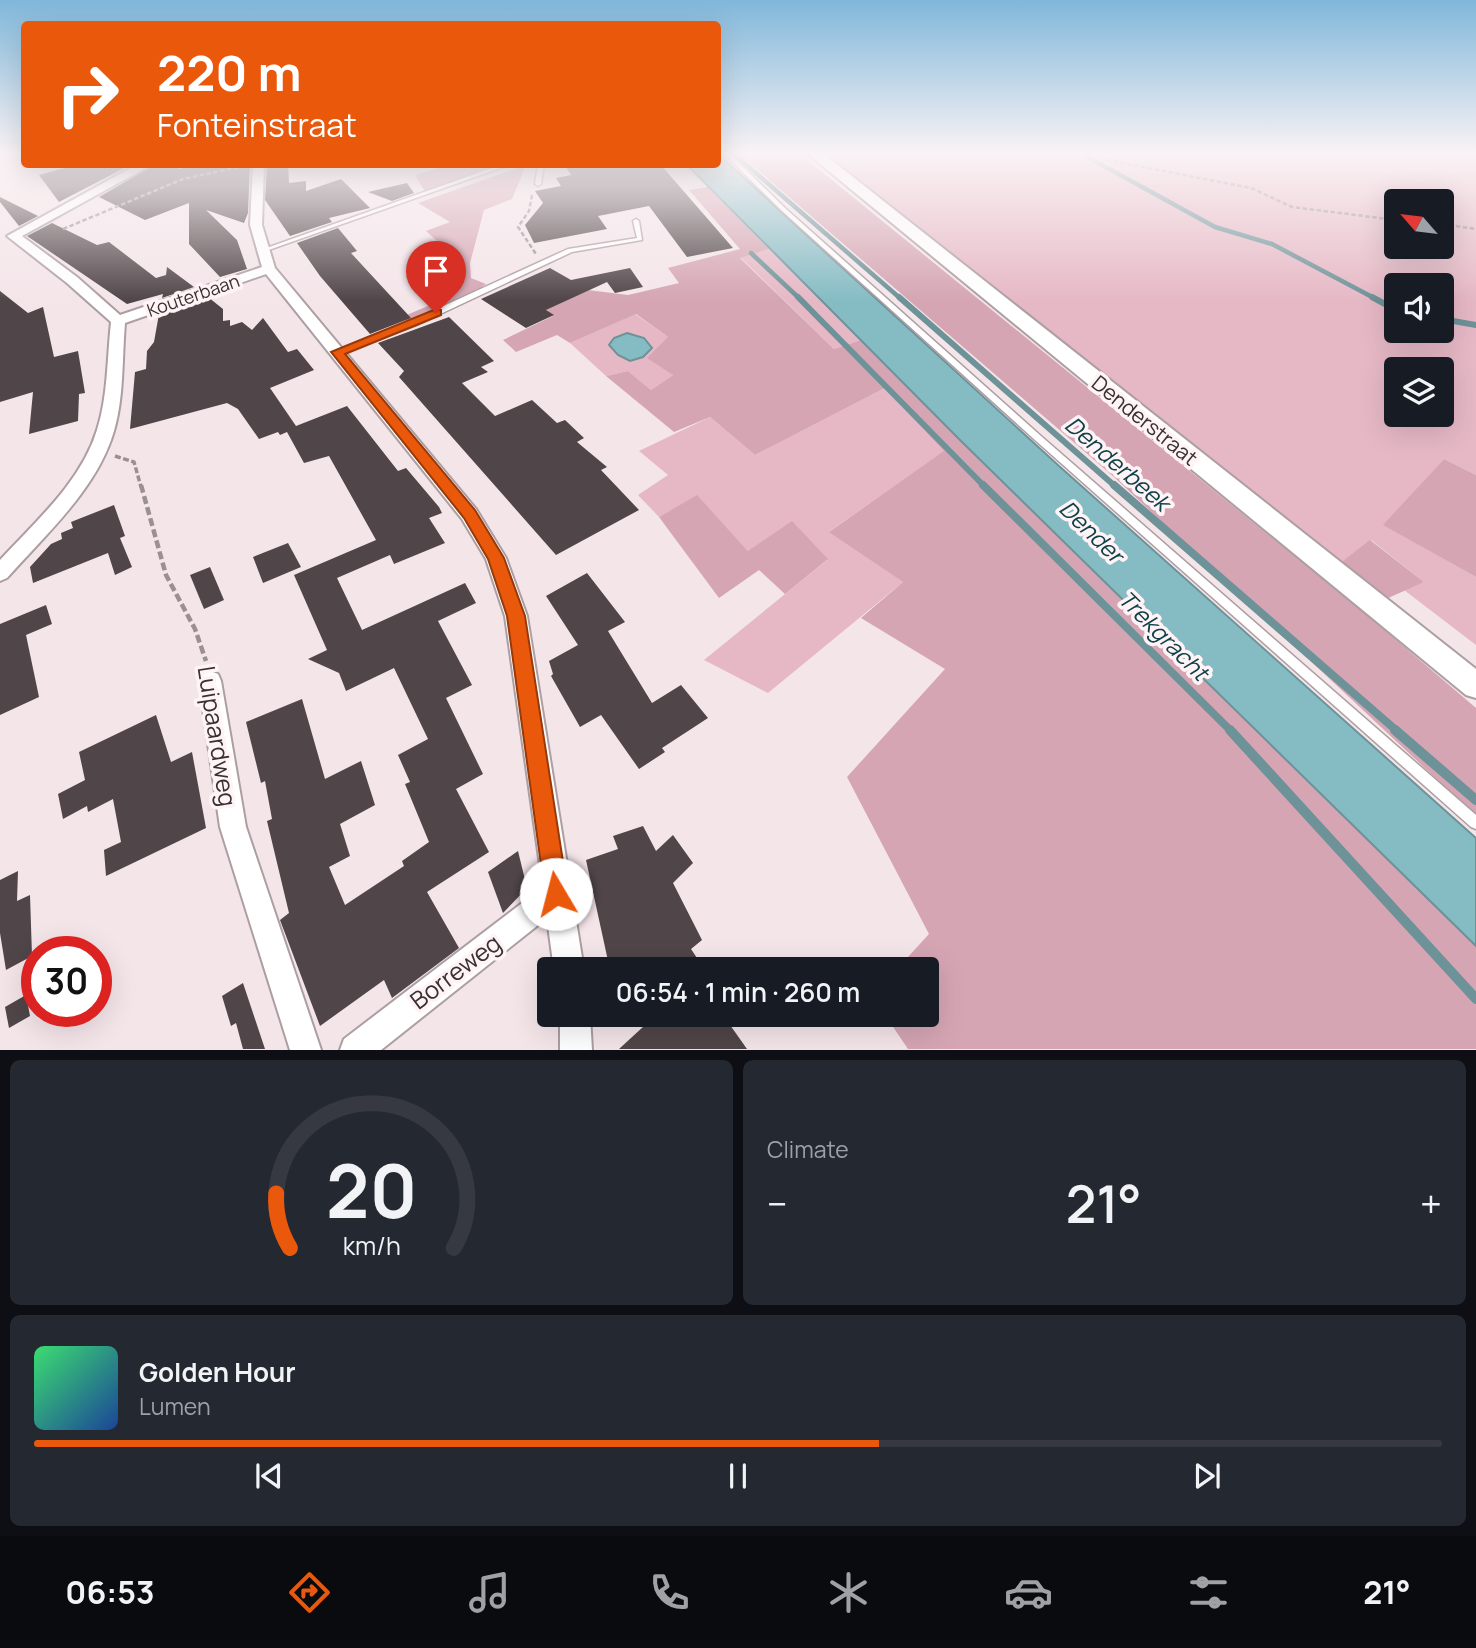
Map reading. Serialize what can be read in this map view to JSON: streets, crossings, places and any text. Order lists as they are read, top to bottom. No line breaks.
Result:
{"streets":{"street":["Kouterbaan","Denderstraat","Luipaardweg","Borreweg"]},"crossings":[["Kouterbaan","Luipaardweg"]],"water":["Denderbeek","Dender","Trekgracht"],"north":"top left","page":{"turn":["220 m","Fonteinstraat"],"limit":"30","trip":"06:54 · 1 min · 260 m","tile":"Climate","heat":["−","21°","+"],"song":["Golden Hour","Lumen"],"tabs":["06:53","21°"],"gauge":["20","km/h"]}}
